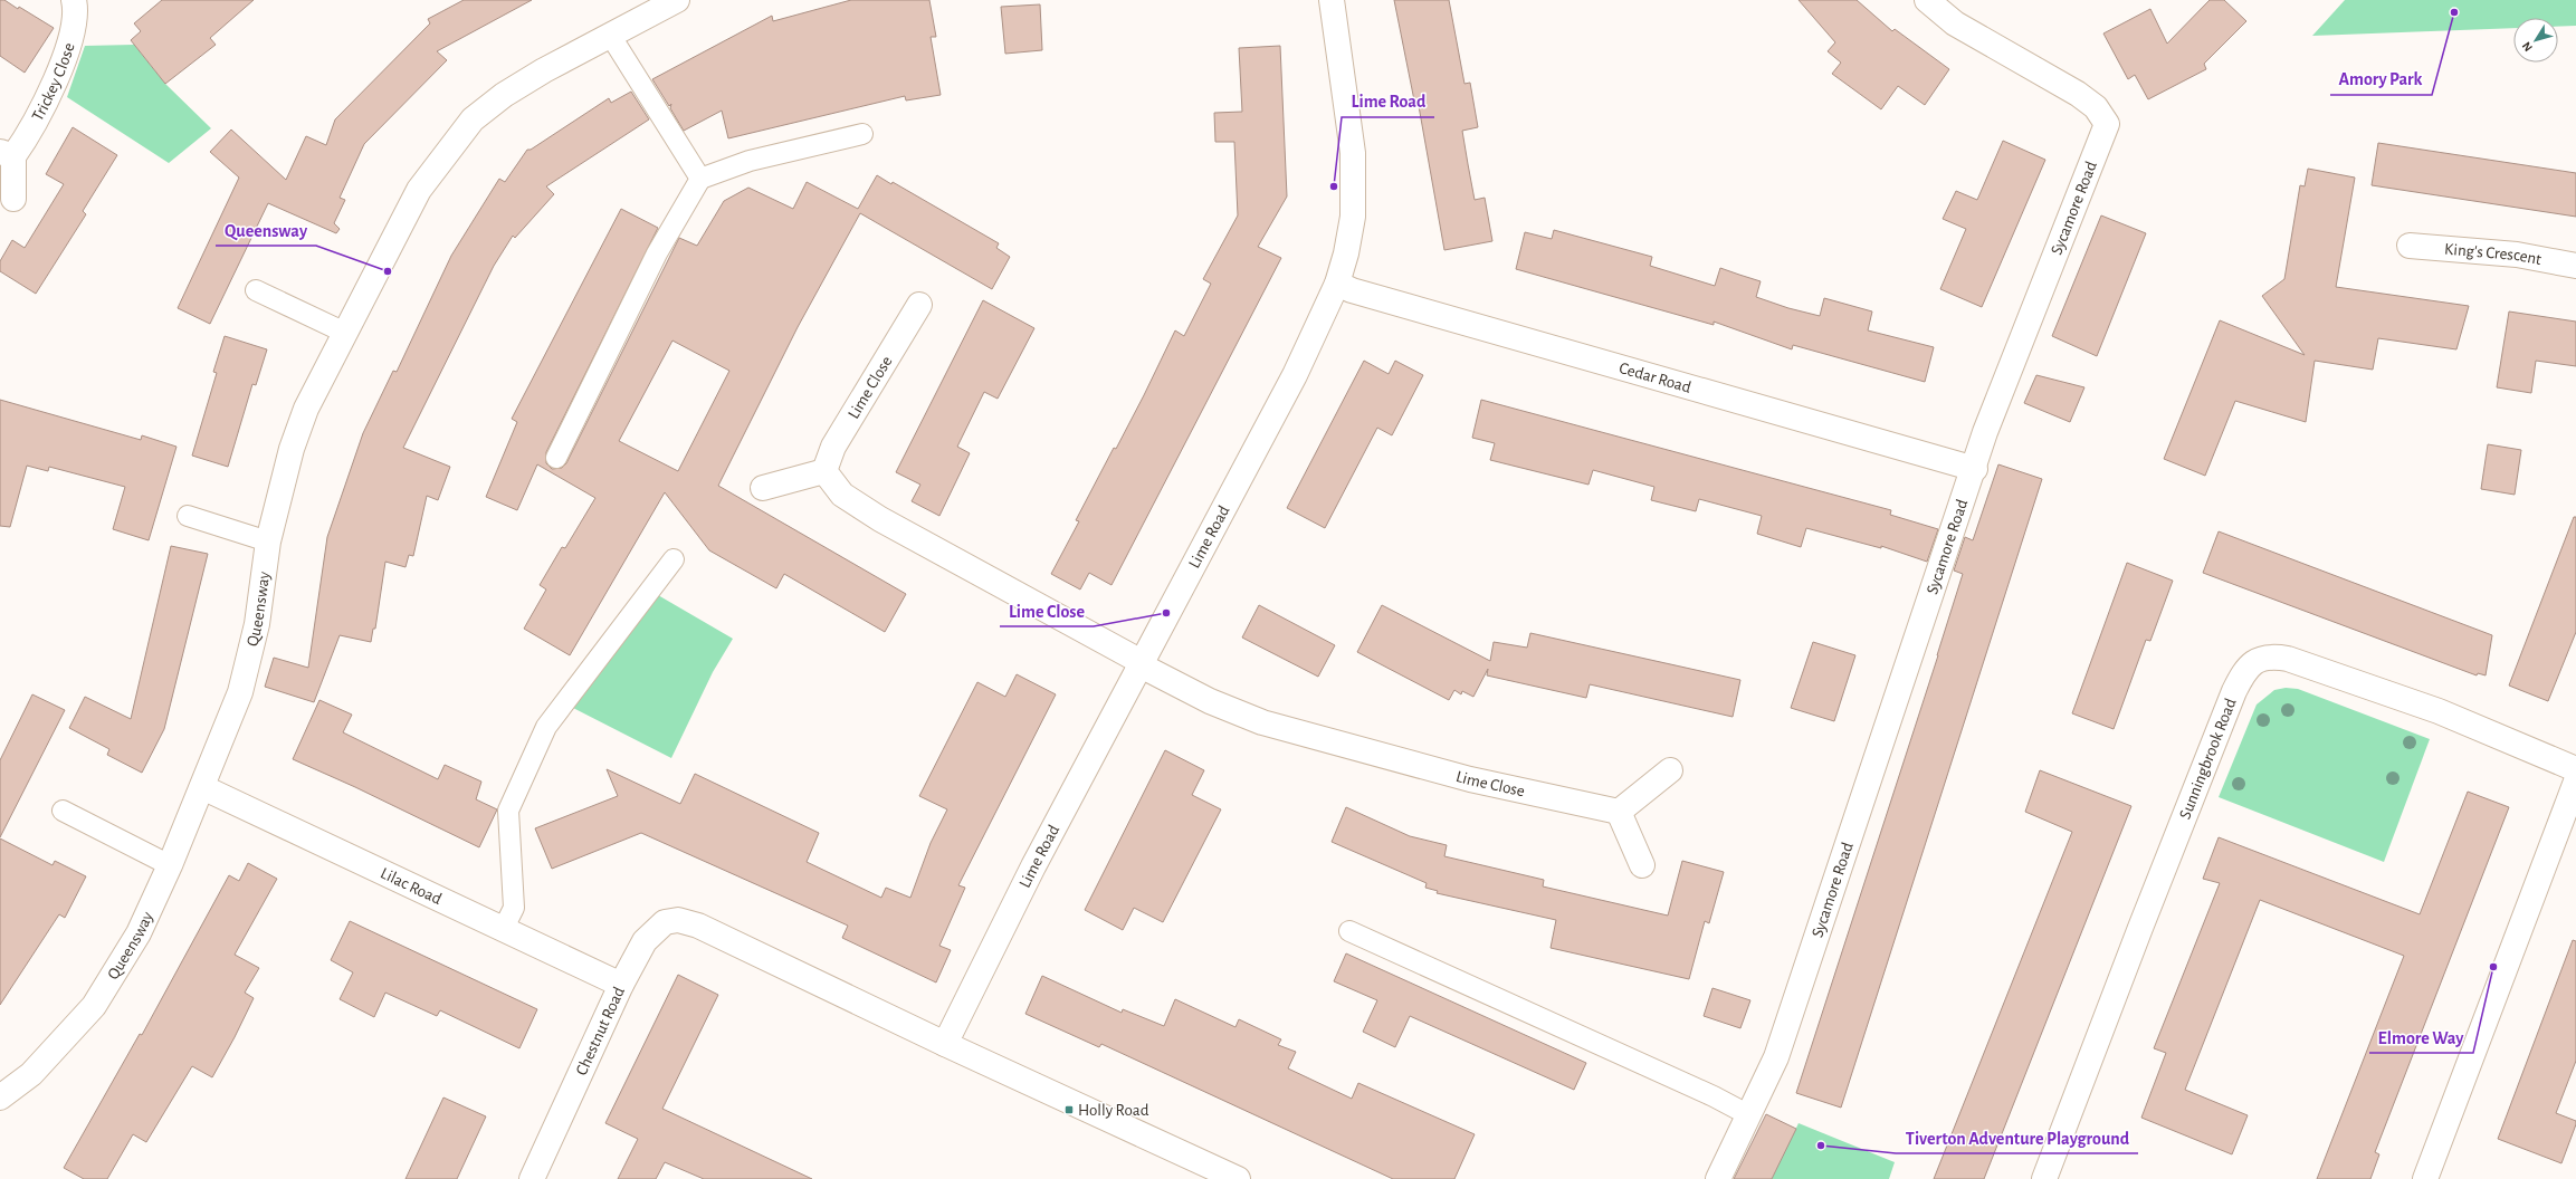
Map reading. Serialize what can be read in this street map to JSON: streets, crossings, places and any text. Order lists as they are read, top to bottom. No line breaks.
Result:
{"streets":{"street":["Trickey Close","Sycamore Road","King's Crescent","Cedar Road","Lime Close","Lime Road","Queensway","Sunningbrook Road","Lilac Road","Chestnut Road"]},"crossings":[["Sycamore Road","Cedar Road"],["Cedar Road","Lime Road"],["Lime Close","Lime Road"],["Lime Road","Chestnut Road"],["Queensway","Lilac Road"],["Lilac Road","Chestnut Road"]],"places":{"other":["Amory Park","Lime Road","Queensway","Lime Close","Elmore Way","Tiverton Adventure Playground"],"transit":["Holly Road"]},"north":"bottom left"}
